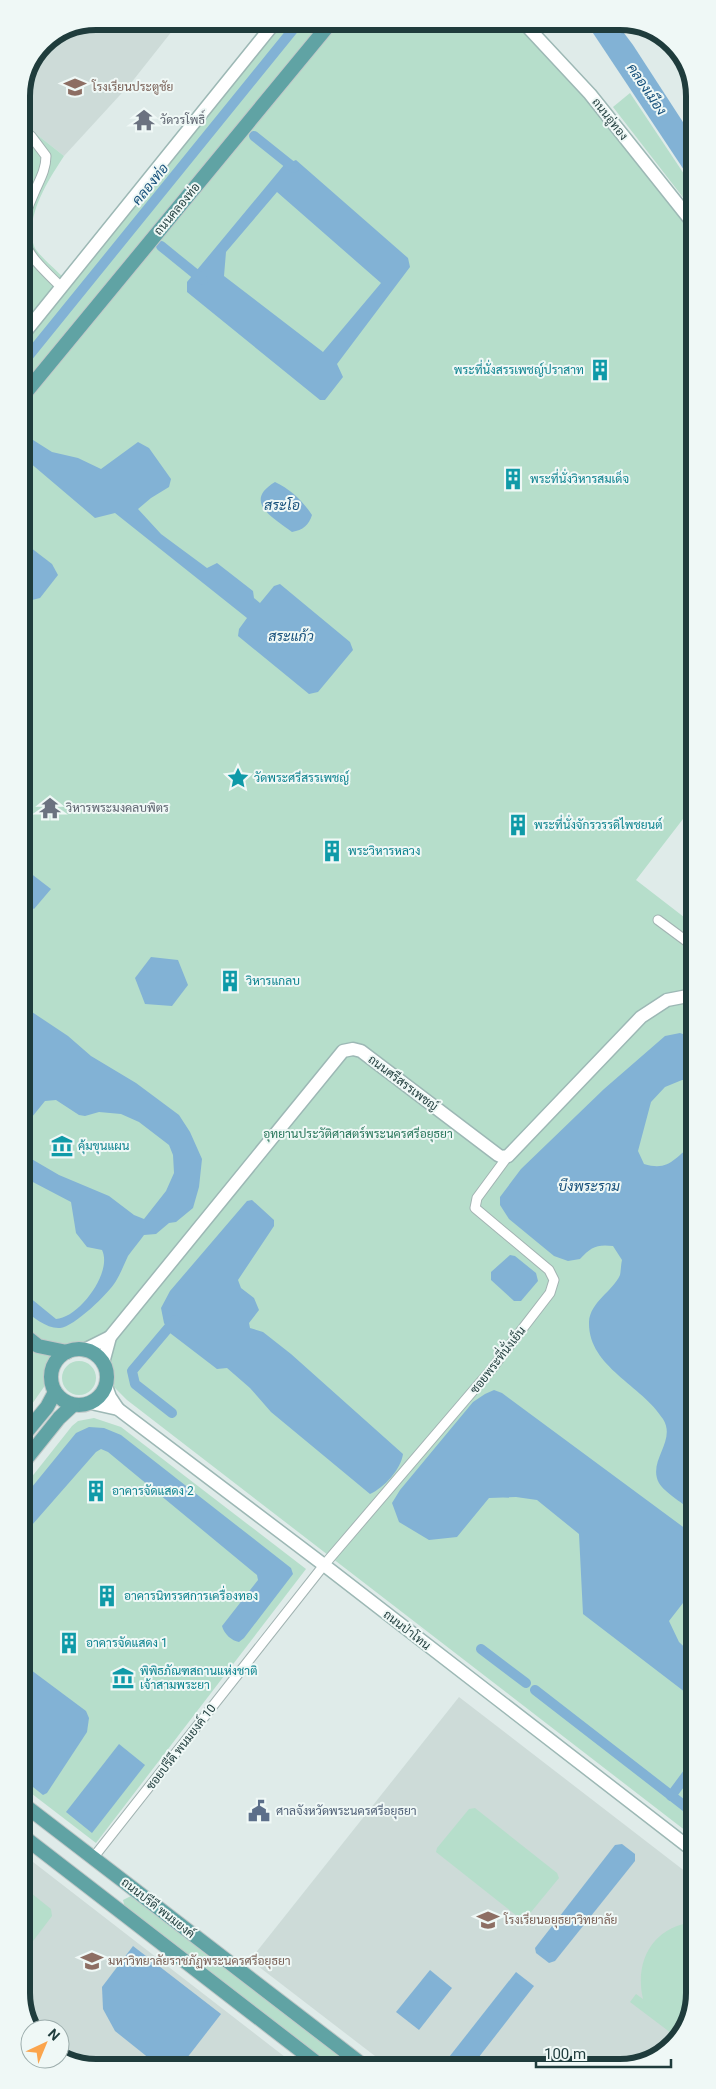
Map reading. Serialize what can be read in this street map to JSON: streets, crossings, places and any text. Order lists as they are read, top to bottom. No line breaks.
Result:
{"streets":{"main road":["ถนนคลองท่อ","ถนนปรีดี พนมยงค์"],"street":["ถนนอู่ทอง","ถนนศรีสรรเพชญ์","ซอยพระที่นั่งเย็น","ถนนป่าโทน","ซอยปรีดี พนมยงค์ 10"]},"crossings":[["ถนนศรีสรรเพชญ์","ซอยพระที่นั่งเย็น"],["ถนนศรีสรรเพชญ์","ถนนป่าโทน"],["ซอยพระที่นั่งเย็น","ถนนป่าโทน"],["ซอยพระที่นั่งเย็น","ซอยปรีดี พนมยงค์ 10"],["ถนนป่าโทน","ซอยปรีดี พนมยงค์ 10"],["ซอยปรีดี พนมยงค์ 10","ถนนปรีดี พนมยงค์"]],"water":["คลองเมือง","คลองท่อ","สระโอ","สระแก้ว","บึงพระราม"],"parks":["อุทยานประวัติศาสตร์พระนครศรีอยุธยา"],"places":{"school or university":["โรงเรียนประตูชัย","โรงเรียนอยุธยาวิทยาลัย","มหาวิทยาลัยราชภัฏพระนครศรีอยุธยา"],"temple":["วัดวรโพธิ์","วิหารพระมงคลบพิตร"],"building":["พระที่นั่งสรรเพชญ์ปราสาท","พระที่นั่งวิหารสมเด็จ","พระที่นั่งจักรวรรดิไพชยนต์","พระวิหารหลวง","วิหารแกลบ","อาคารจัดแสดง 2","อาคารนิทรรศการเครื่องทอง","อาคารจัดแสดง 1"],"place":["วัดพระศรีสรรเพชญ์"],"museum":["คุ้มขุนแผน","พิพิธภัณฑสถานแห่งชาติ เจ้าสามพระยา"],"public building":["ศาลจังหวัดพระนครศรีอยุธยา"]},"scale_bar":"100 m","north":"top right"}
